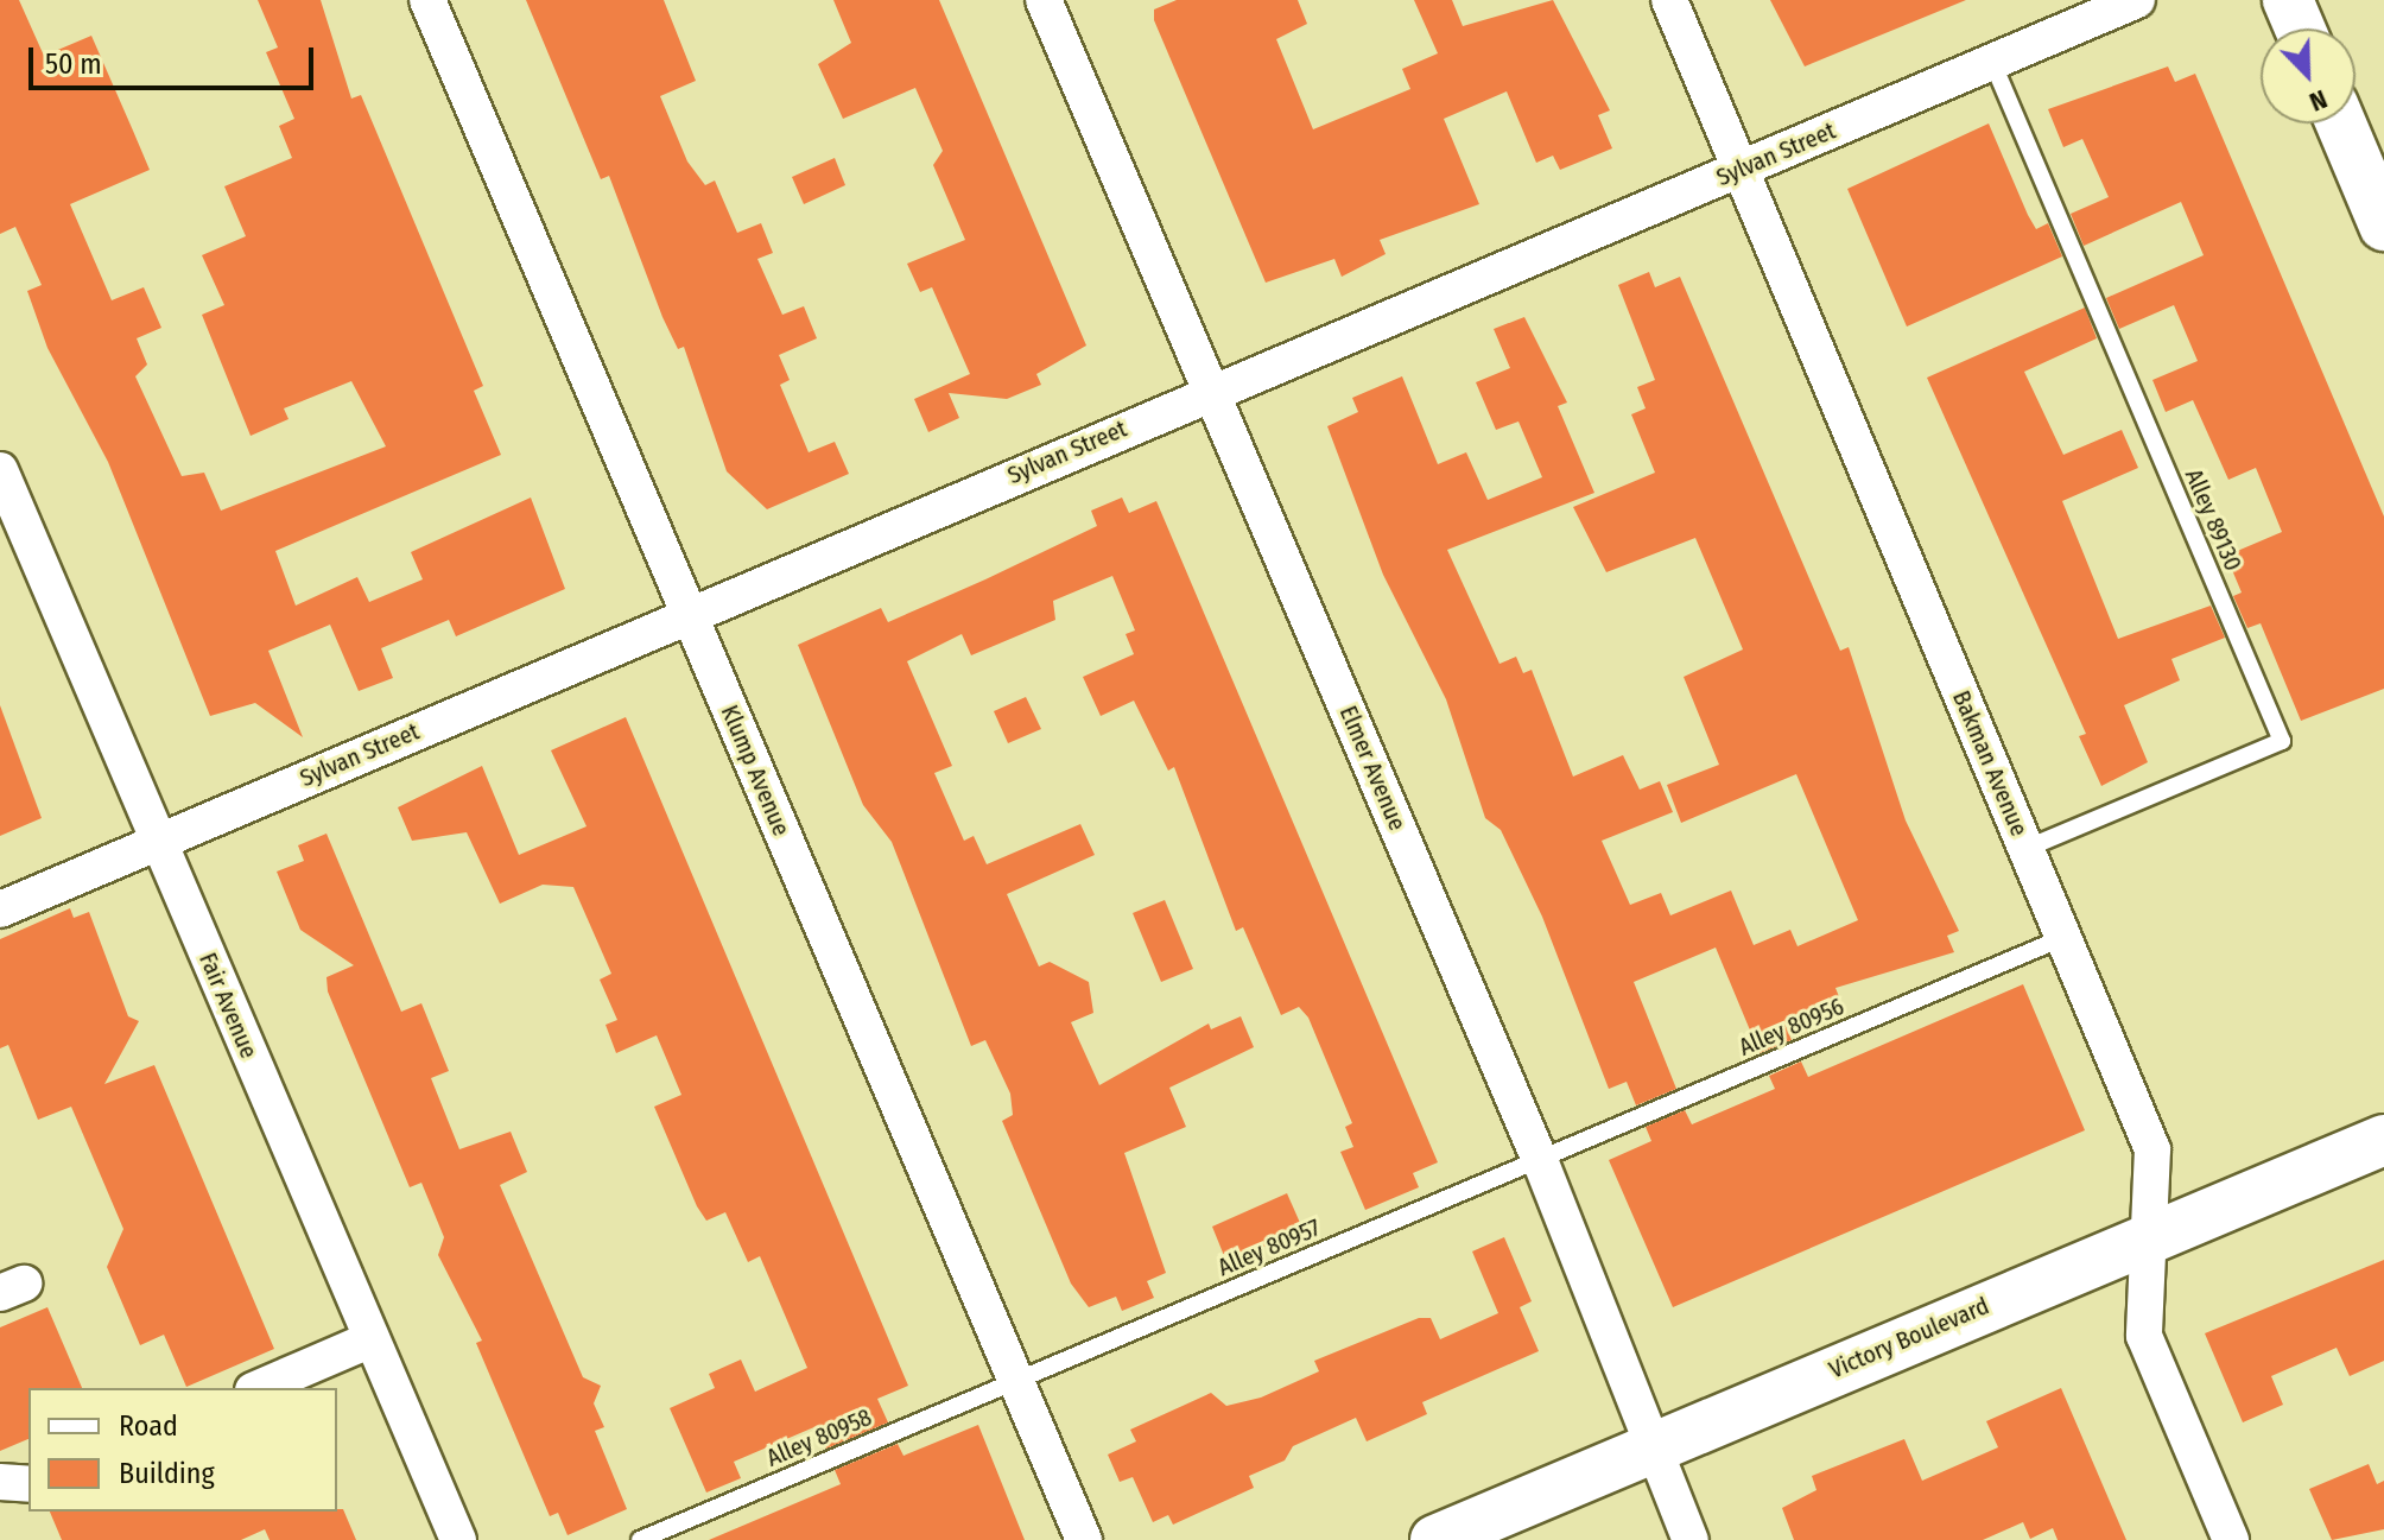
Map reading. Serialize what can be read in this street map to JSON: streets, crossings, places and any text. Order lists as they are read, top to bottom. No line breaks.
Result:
{"streets":{"main road":["Victory Boulevard"],"street":["Sylvan Street","Bakman Avenue","Elmer Avenue","Klump Avenue","Fair Avenue"],"lane":["Alley 89130","Alley 80956","Alley 80957","Alley 80958"]},"crossings":[["Sylvan Street","Alley 89130"],["Sylvan Street","Bakman Avenue"],["Sylvan Street","Elmer Avenue"],["Sylvan Street","Klump Avenue"],["Sylvan Street","Fair Avenue"],["Alley 89130","Bakman Avenue"],["Bakman Avenue","Alley 80956"],["Bakman Avenue","Victory Boulevard"],["Elmer Avenue","Alley 80956"],["Elmer Avenue","Alley 80957"],["Elmer Avenue","Victory Boulevard"],["Klump Avenue","Alley 80957"],["Klump Avenue","Alley 80958"],["Alley 80956","Alley 80957"],["Alley 80957","Alley 80958"]],"legend":["Road","Building"],"scale_bar":"50 m","north":"bottom right"}
